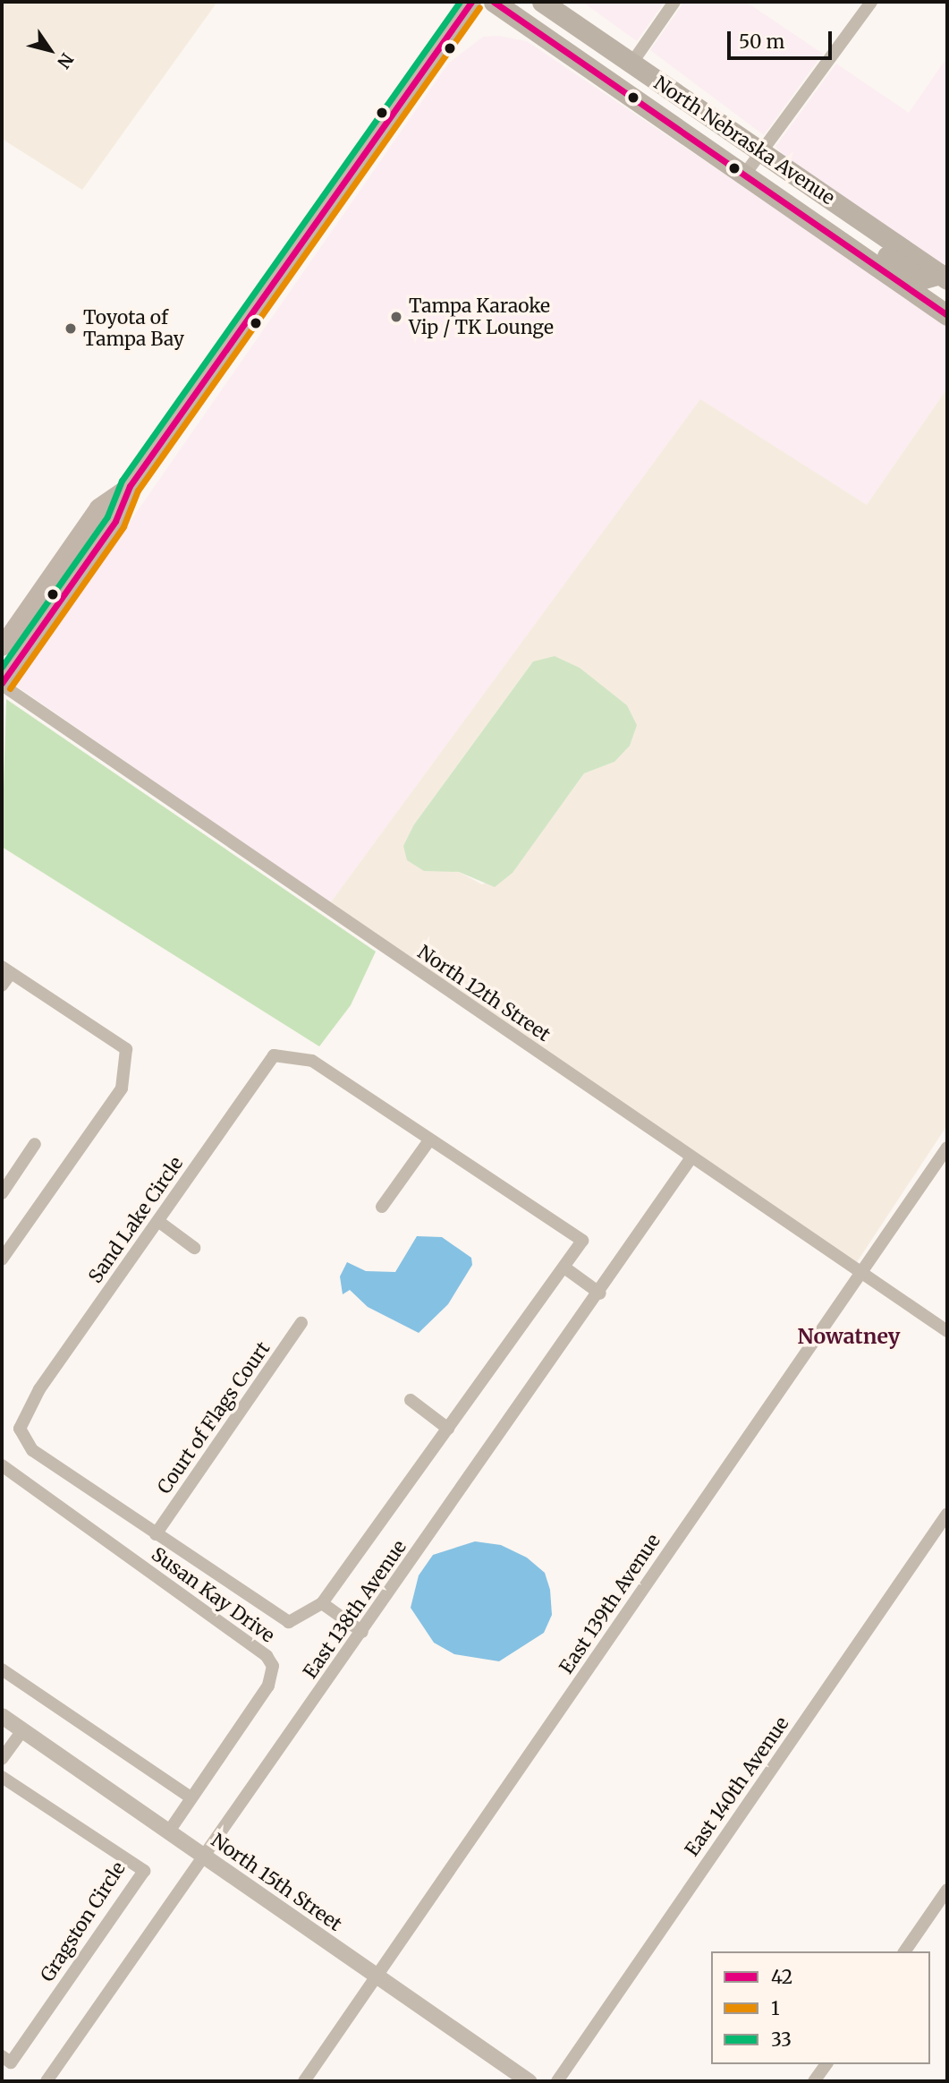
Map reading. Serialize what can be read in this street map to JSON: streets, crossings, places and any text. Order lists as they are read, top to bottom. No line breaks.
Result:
{"streets":{"main road":["North Nebraska Avenue"],"street":["North 12th Street","Sand Lake Circle","Court of Flags Court","Susan Kay Drive","East 139th Avenue","East 138th Avenue","East 140th Avenue","North 15th Street","Gragston Circle"]},"crossings":[["North 12th Street","East 139th Avenue"],["North 12th Street","East 138th Avenue"],["Sand Lake Circle","Court of Flags Court"],["Susan Kay Drive","North 15th Street"],["East 139th Avenue","North 15th Street"],["East 138th Avenue","North 15th Street"]],"districts":["Nowatney"],"places":["Tampa Karaoke Vip / TK Lounge","Toyota of Tampa Bay"],"lines":["transit line 42","transit line 33","transit line 1"],"legend":["42","1","33"],"scale_bar":"50 m","north":"bottom right"}
